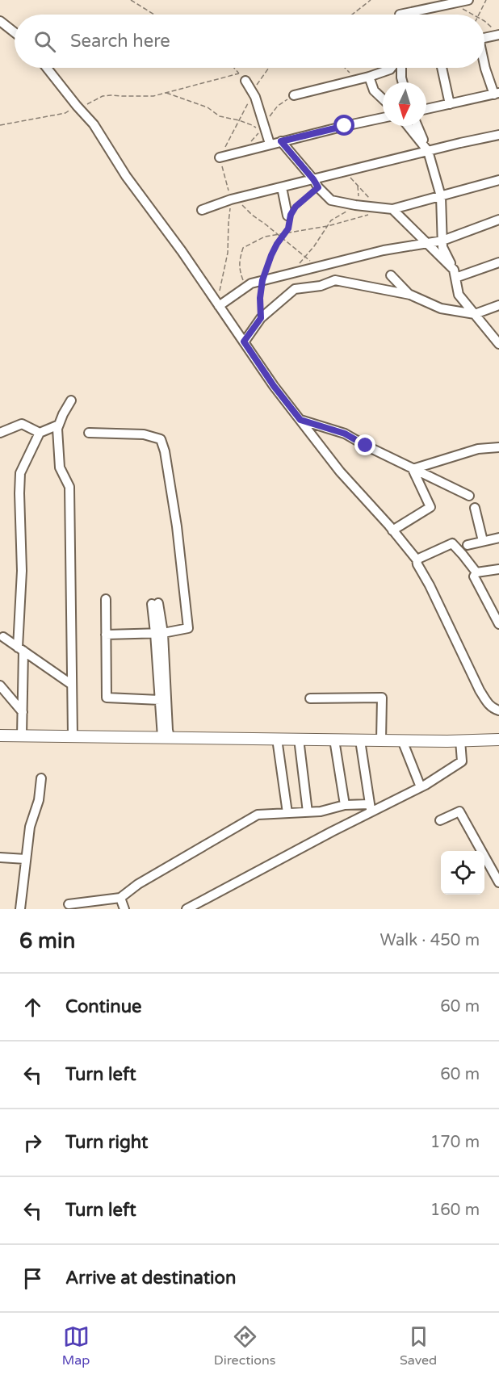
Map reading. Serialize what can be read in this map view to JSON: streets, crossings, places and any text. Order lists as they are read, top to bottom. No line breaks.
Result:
{"north":"bottom","page":{"search":"Search here","heading":["6 min","Walk · 450 m"],"list":[["Continue","60 m"],["Turn left","60 m"],["Turn right","170 m"],["Turn left","160 m"],"Arrive at destination"],"nav":["Map","Directions","Saved"]}}
